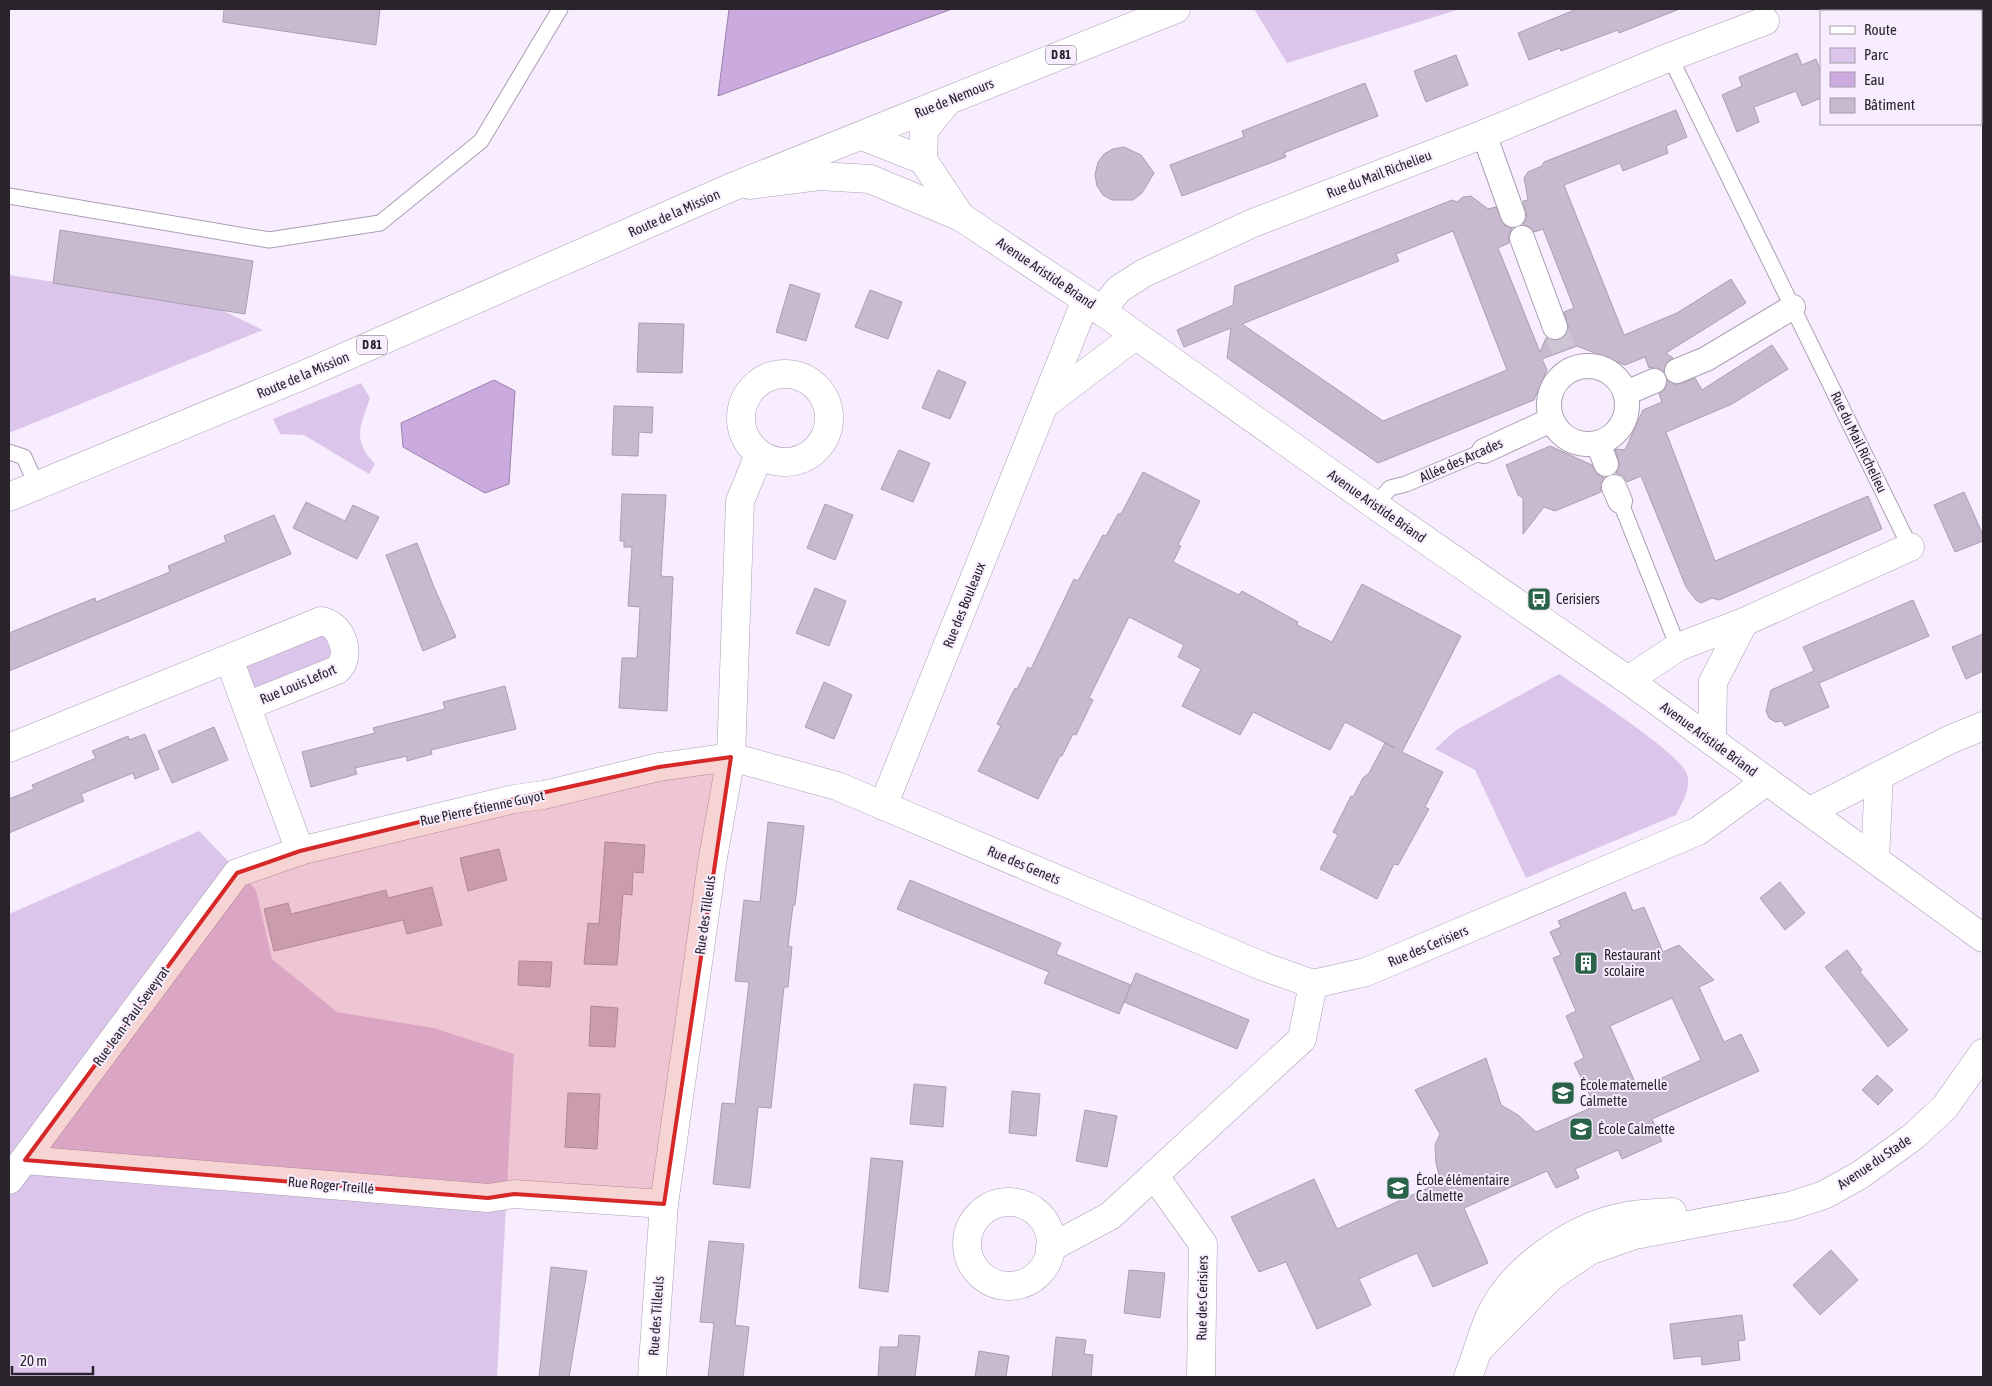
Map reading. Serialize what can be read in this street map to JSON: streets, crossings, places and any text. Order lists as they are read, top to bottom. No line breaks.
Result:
{"streets":{"street":["D 81","Rue de Nemours","Rue du Mail Richelieu","Route de la Mission","Avenue Aristide Briand","Allée des Arcades","Rue des Bouleaux","Rue Louis Lefort","Rue Pierre Étienne Guyot","Rue des Genets","Rue des Tilleuls","Rue des Cerisiers","Rue Jean-Paul Seveyrat","Avenue du Stade","Rue Roger Treillé"]},"crossings":[["Rue de Nemours","Route de la Mission"],["Rue de Nemours","Avenue Aristide Briand"],["Rue du Mail Richelieu","Avenue Aristide Briand"],["Rue du Mail Richelieu","Rue des Bouleaux"],["Route de la Mission","Avenue Aristide Briand"],["Avenue Aristide Briand","Allée des Arcades"],["Avenue Aristide Briand","Rue des Bouleaux"],["Avenue Aristide Briand","Rue des Cerisiers"],["Rue des Bouleaux","Rue des Genets"],["Rue Louis Lefort","Rue Pierre Étienne Guyot"],["Rue Pierre Étienne Guyot","Rue des Genets"],["Rue Pierre Étienne Guyot","Rue des Tilleuls"],["Rue Pierre Étienne Guyot","Rue Jean-Paul Seveyrat"],["Rue des Genets","Rue des Tilleuls"],["Rue des Genets","Rue des Cerisiers"],["Rue des Tilleuls","Rue Roger Treillé"],["Rue Jean-Paul Seveyrat","Rue Roger Treillé"]],"places":{"bus stop":["Cerisiers"],"building":["Restaurant scolaire"],"school or university":["École maternelle Calmette","École Calmette","École élémentaire Calmette"]},"legend":["Route","Parc","Eau","Bâtiment"],"scale_bar":"20 m"}
